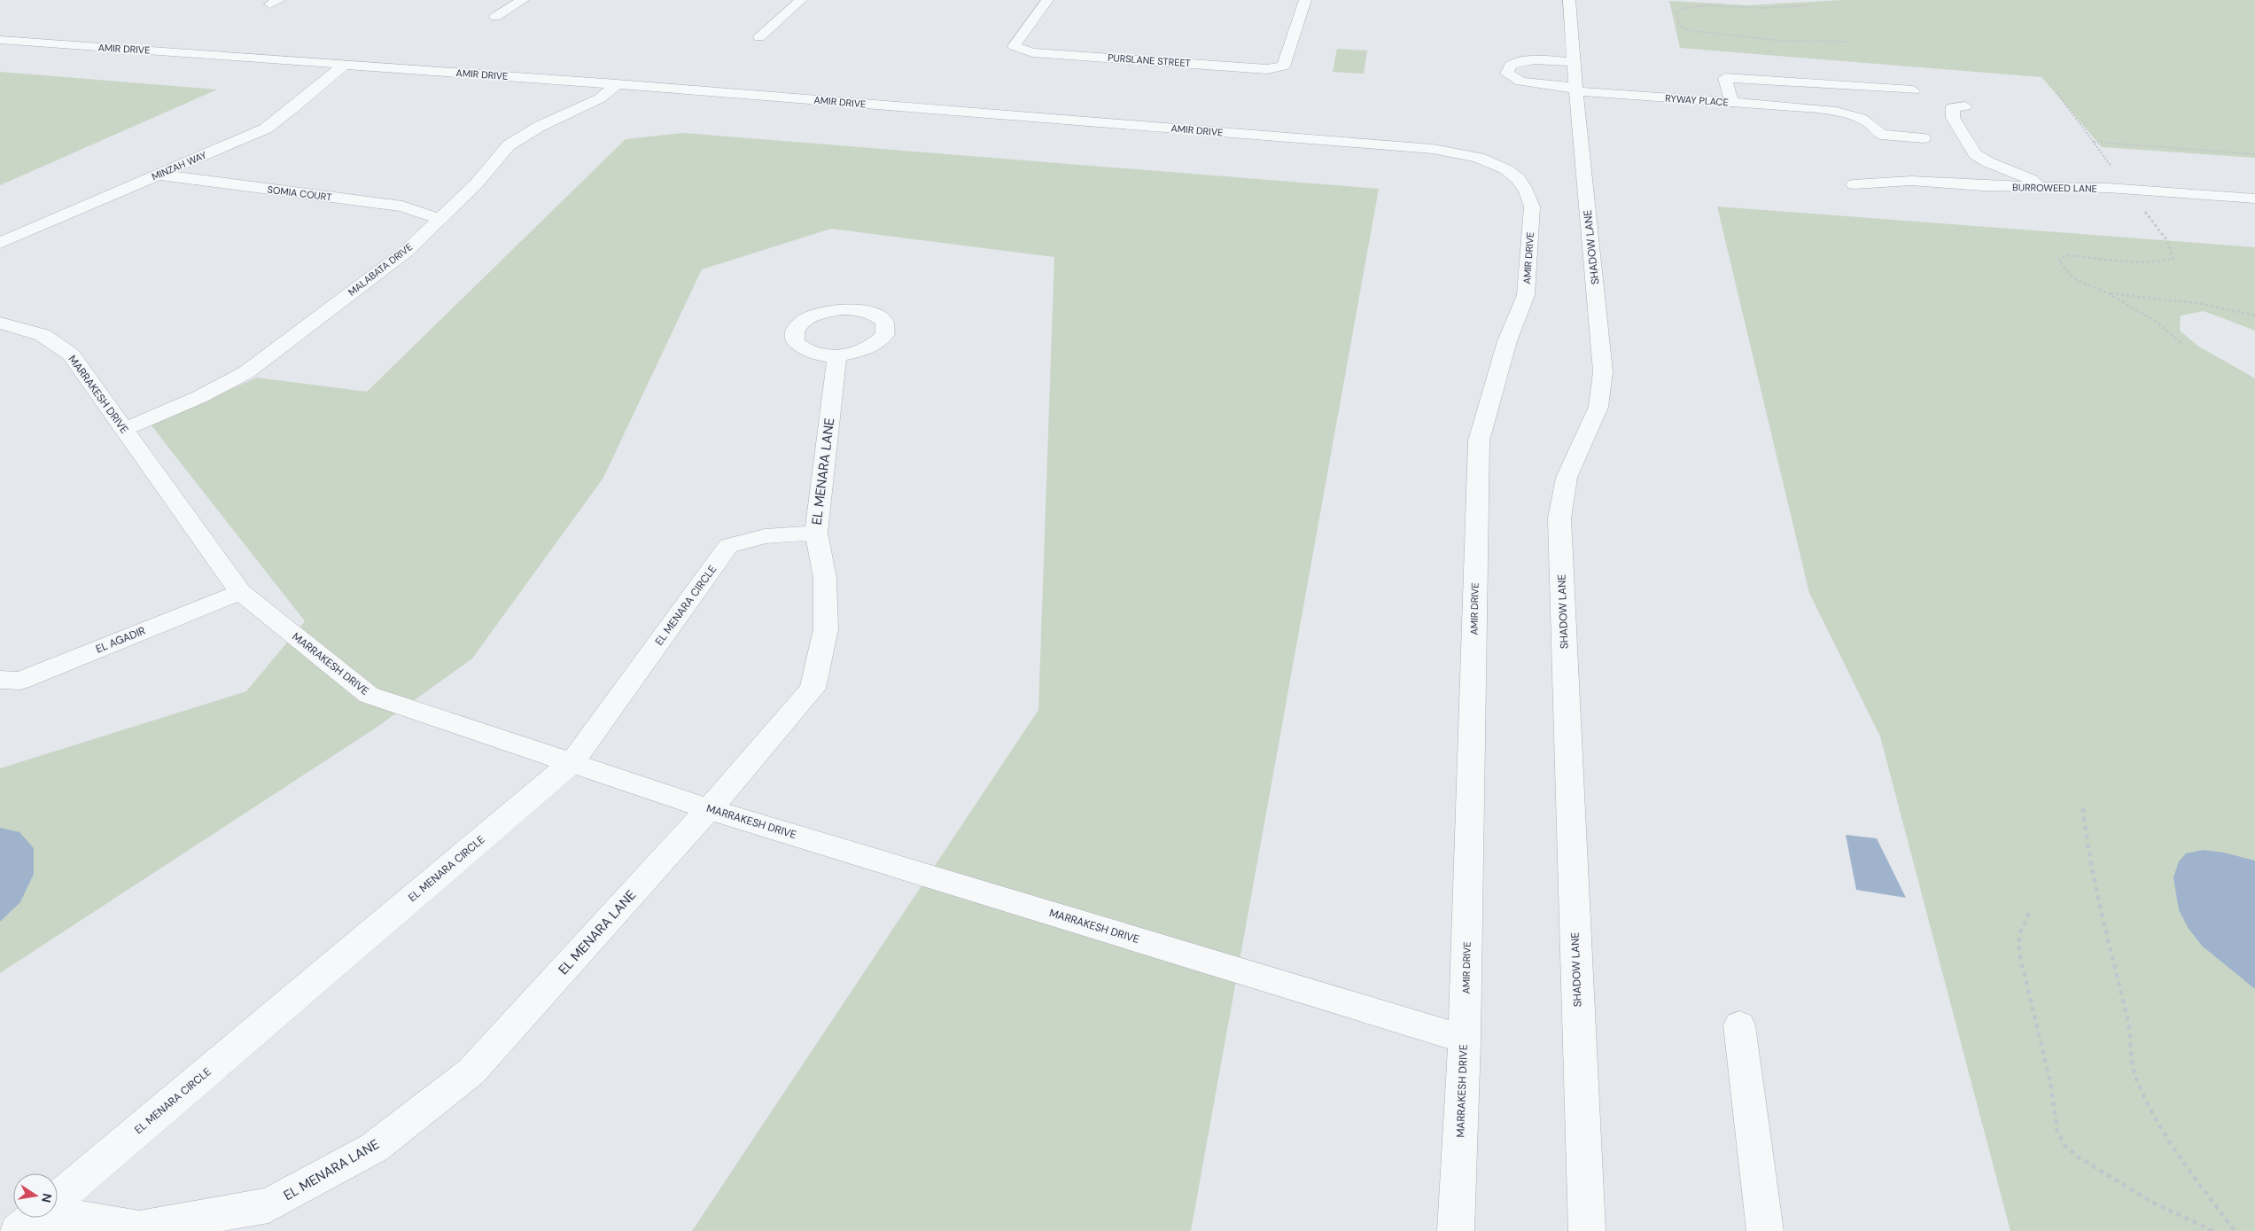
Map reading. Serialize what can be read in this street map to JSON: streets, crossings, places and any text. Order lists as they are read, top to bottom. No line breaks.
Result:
{"streets":{"street":["AMIR DRIVE","PURSLANE STREET","RYWAY PLACE","MINZAH WAY","BURROWEED LANE","SOMIA COURT","SHADOW LANE","MALABATA DRIVE","MARRAKESH DRIVE","EL MENARA LANE","EL MENARA CIRCLE","EL AGADIR"]},"crossings":[["AMIR DRIVE","MINZAH WAY"],["AMIR DRIVE","MALABATA DRIVE"],["AMIR DRIVE","MARRAKESH DRIVE"],["RYWAY PLACE","SHADOW LANE"],["MINZAH WAY","SOMIA COURT"],["SOMIA COURT","MALABATA DRIVE"],["MALABATA DRIVE","MARRAKESH DRIVE"],["MARRAKESH DRIVE","EL MENARA LANE"],["MARRAKESH DRIVE","EL MENARA CIRCLE"],["MARRAKESH DRIVE","EL AGADIR"],["EL MENARA LANE","EL MENARA CIRCLE"]],"north":"right"}
